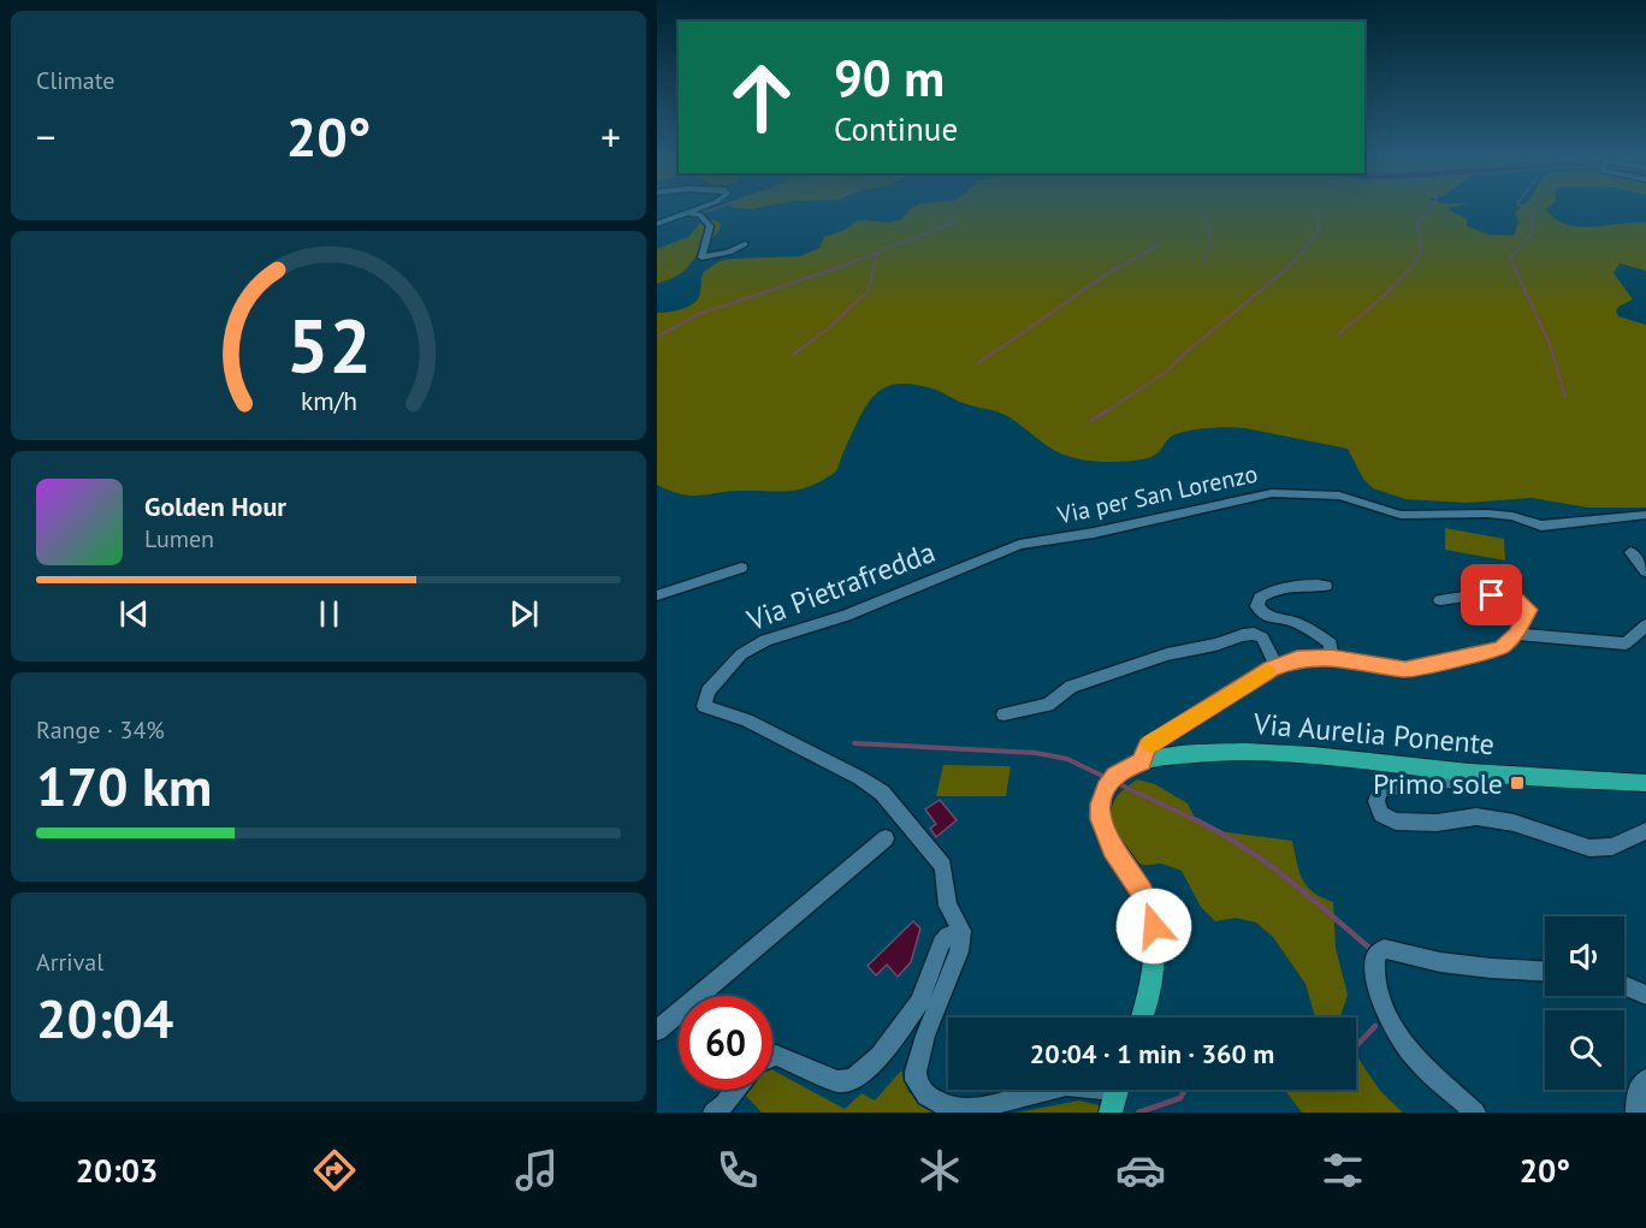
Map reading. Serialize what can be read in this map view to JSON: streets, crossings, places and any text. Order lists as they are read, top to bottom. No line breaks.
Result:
{"streets":{"main road":["Via Aurelia Ponente"],"street":["Via per San Lorenzo","Via Pietrafredda"]},"crossings":[["Via per San Lorenzo","Via Pietrafredda"]],"places":{"transit":["Primo sole"]},"page":{"tile":["Climate",["Range · 34%","170 km"],["Arrival","20:04"]],"turn":["90 m","Continue"],"heat":["−","20°","+"],"song":["Golden Hour","Lumen"],"limit":"60","trip":"20:04 · 1 min · 360 m","tabs":["20:03","20°"],"gauge":["52","km/h"]}}
